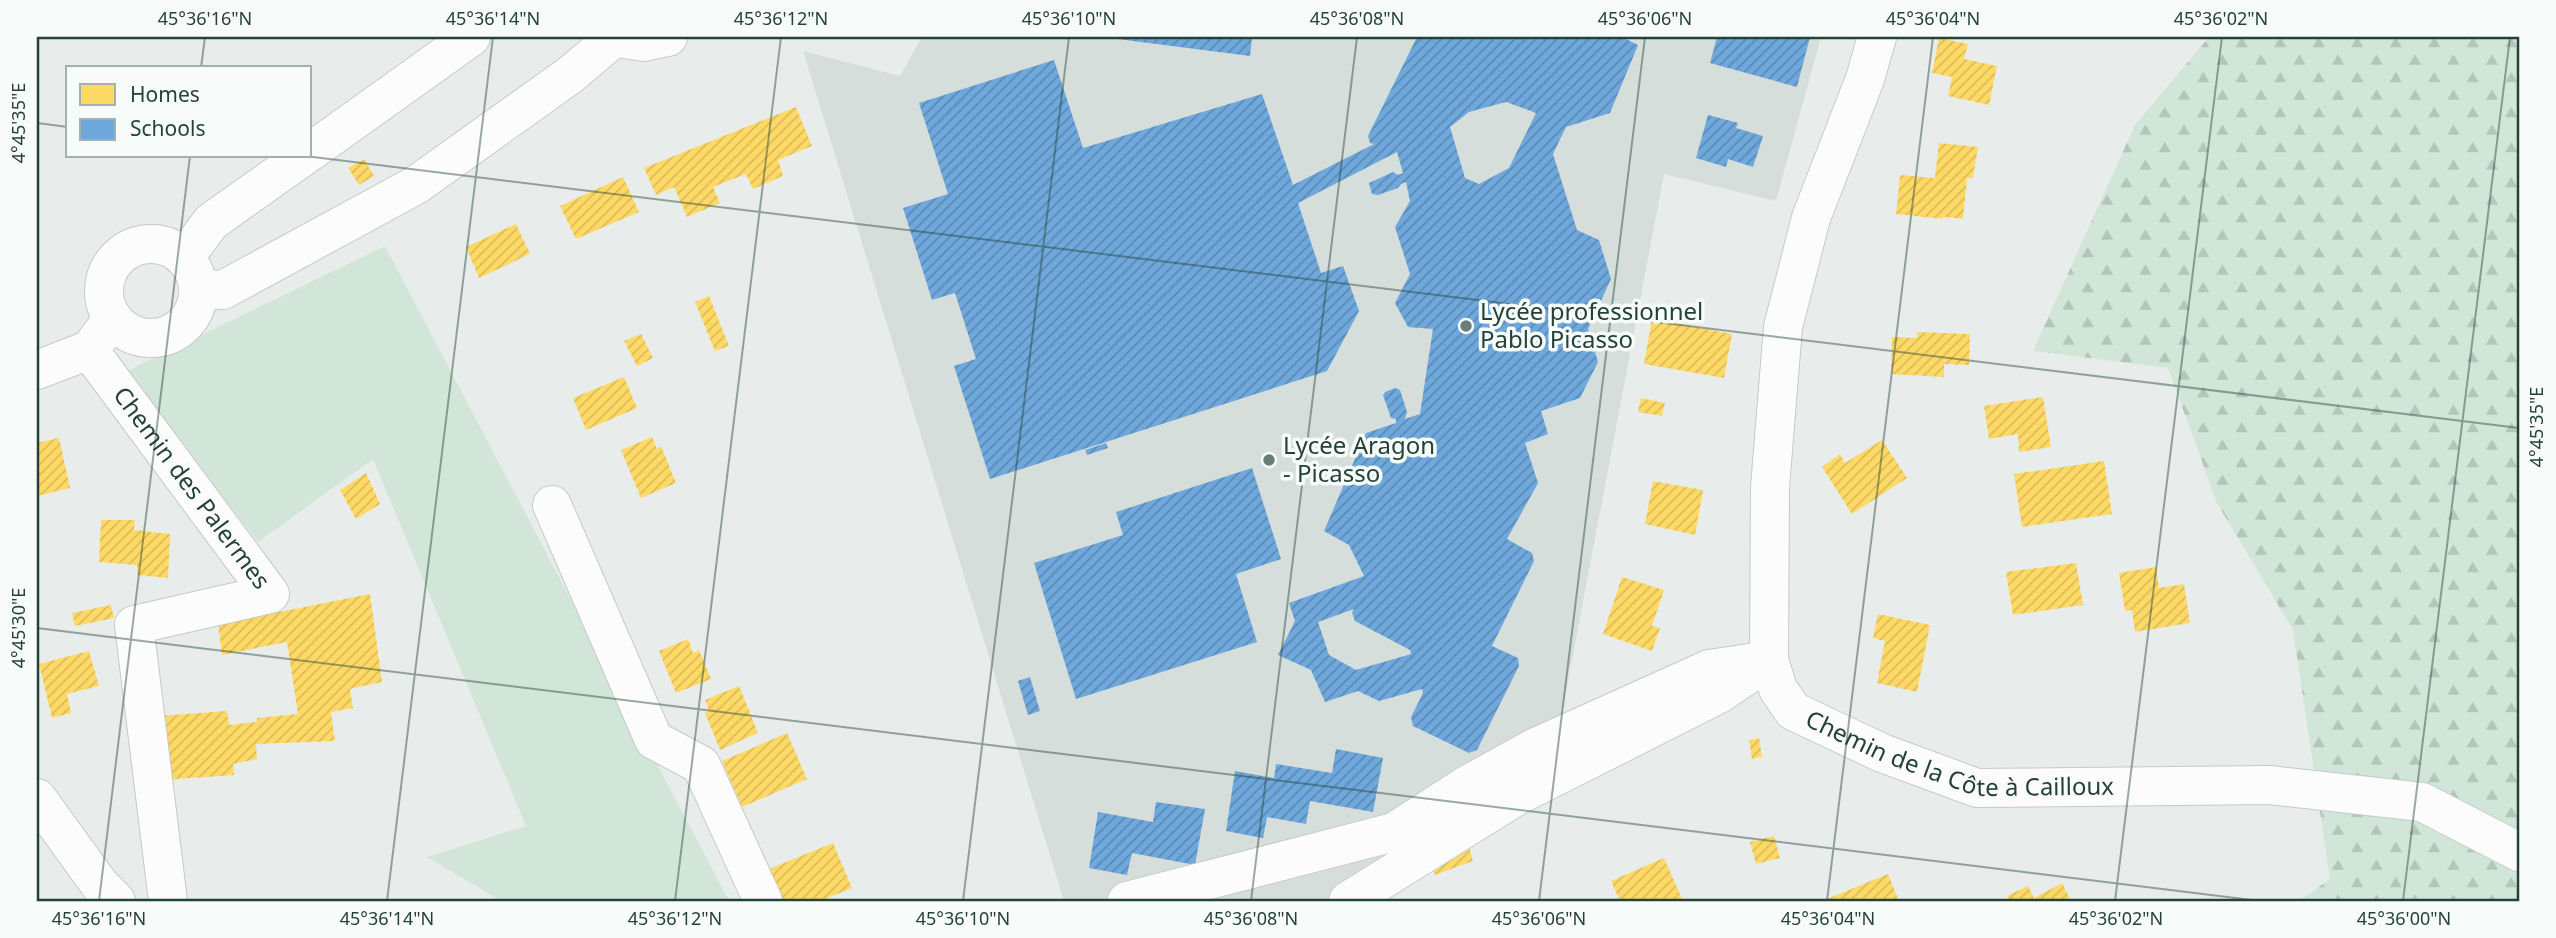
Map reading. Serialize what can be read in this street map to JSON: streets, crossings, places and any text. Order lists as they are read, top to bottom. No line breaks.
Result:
{"streets":{"street":["Chemin des Palermes","Chemin de la Côte à Cailloux"]},"places":["Lycée professionnel Pablo Picasso","Lycée Aragon - Picasso"],"legend":["Homes","Schools"],"coordinates":["45°36'16\"N","45°36'14\"N","45°36'12\"N","45°36'10\"N","45°36'08\"N","45°36'06\"N","45°36'04\"N","45°36'02\"N","4°45'35\"E","4°45'30\"E","45°36'00\"N"]}
